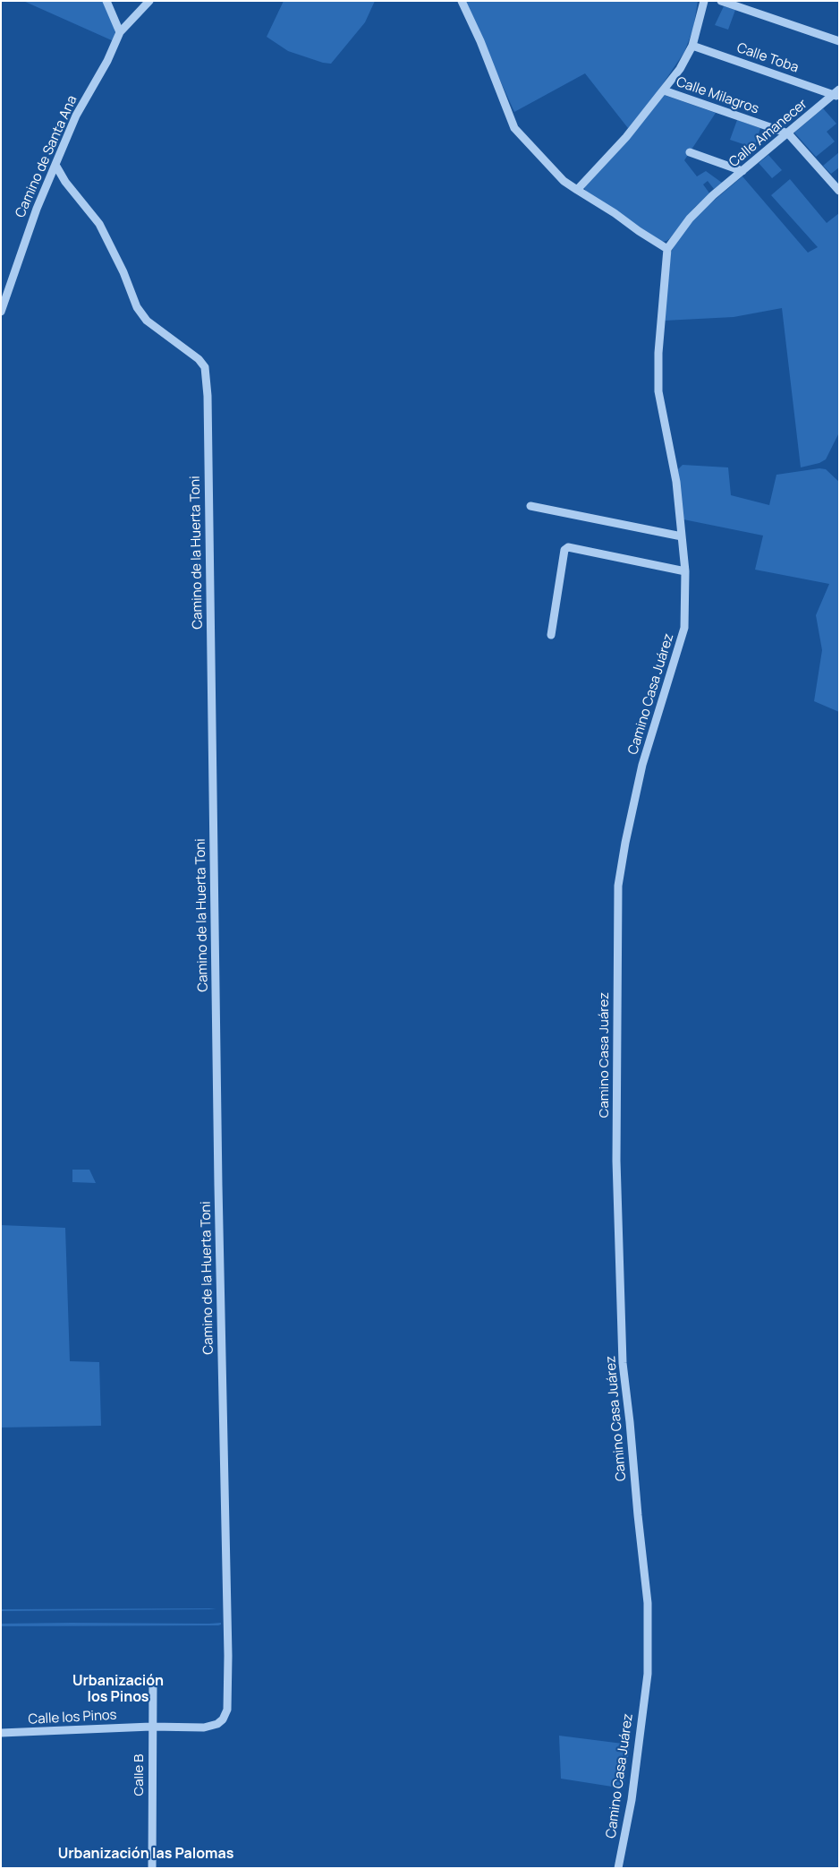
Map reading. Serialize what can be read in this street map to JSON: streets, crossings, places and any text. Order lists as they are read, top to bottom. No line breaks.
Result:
{"streets":{"street":["Calle Toba","Calle Milagros","Calle Amanecer","Camino de Santa Ana","Camino de la Huerta Toni","Camino Casa Juárez","Calle los Pinos","Calle B"]},"crossings":[["Calle Toba","Calle Amanecer"],["Calle Milagros","Calle Amanecer"],["Calle Amanecer","Camino Casa Juárez"],["Camino de Santa Ana","Camino de la Huerta Toni"],["Camino de la Huerta Toni","Calle los Pinos"],["Calle los Pinos","Calle B"]],"districts":["Urbanización los Pinos","Urbanización las Palomas"]}
